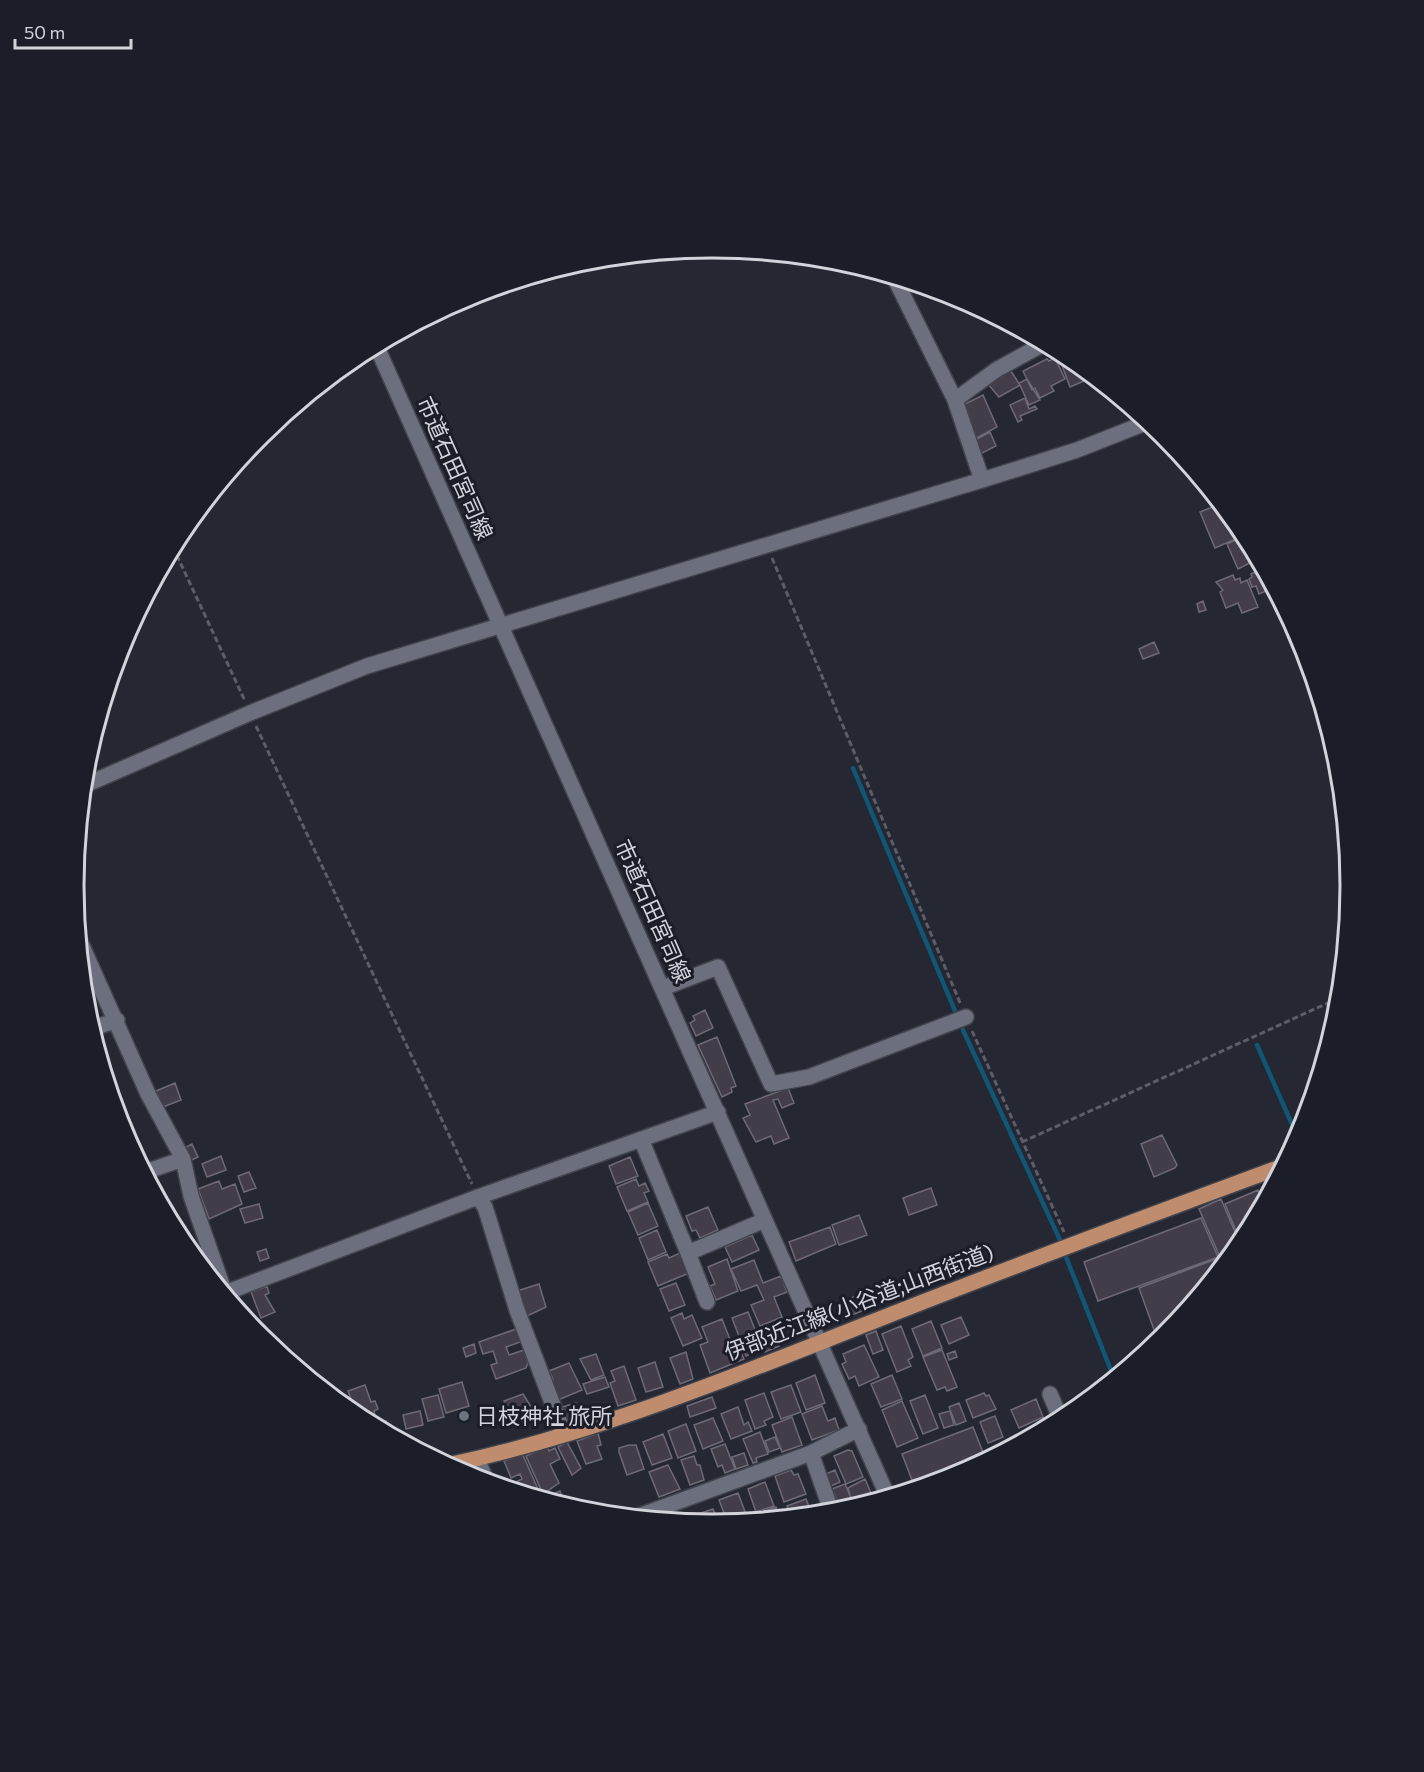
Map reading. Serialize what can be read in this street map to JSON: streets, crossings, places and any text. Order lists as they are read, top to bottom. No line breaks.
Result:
{"streets":{"main road":["伊部近江線(小谷道;山西街道)"],"street":["市道石田宮司線"]},"crossings":[["市道石田宮司線","伊部近江線(小谷道;山西街道)"]],"places":["日枝神社 旅所"],"scale_bar":"50 m"}
